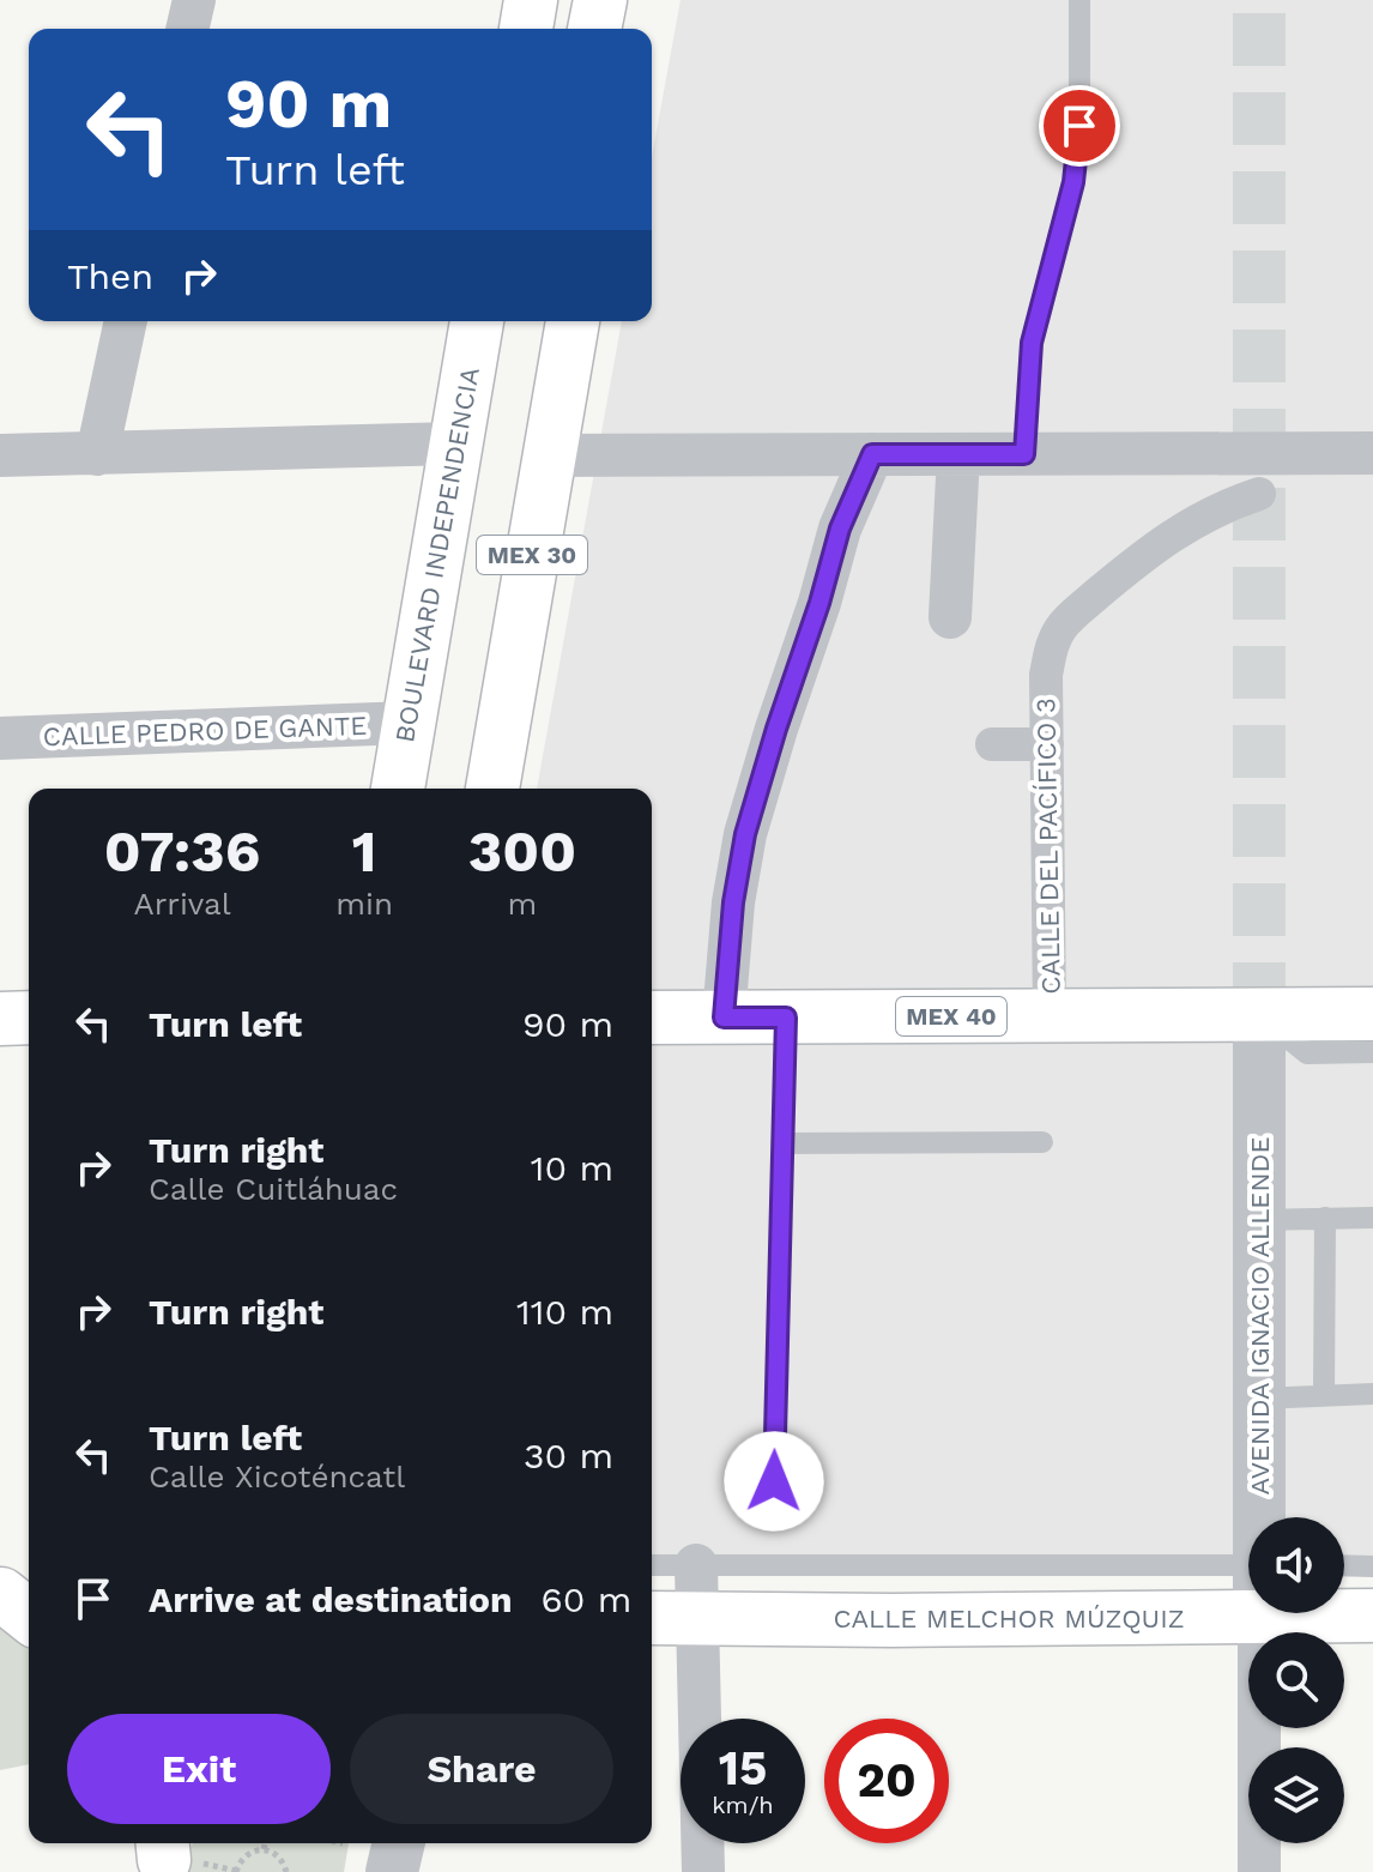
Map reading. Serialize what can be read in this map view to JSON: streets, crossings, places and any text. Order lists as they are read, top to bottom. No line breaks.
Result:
{"streets":{"main road":["BOULEVARD INDEPENDENCIA","MEX 30","MEX 40","CALLE MELCHOR MÚZQUIZ"],"street":["CALLE PEDRO DE GANTE","CALLE DEL PACÍFICO 3","AVENIDA IGNACIO ALLENDE"]},"crossings":[["BOULEVARD INDEPENDENCIA","CALLE PEDRO DE GANTE"],["CALLE DEL PACÍFICO 3","MEX 40"],["MEX 40","AVENIDA IGNACIO ALLENDE"]],"page":{"turn":["90 m","Turn left"],"then":"Then","eta":["07:36","Arrival","1","min","300","m"],"list":[{"name":"Turn left","value":"90 m"},{"name":"Turn right","note":"Calle Cuitláhuac","value":"10 m"},{"name":"Turn right","value":"110 m"},{"name":"Turn left","note":"Calle Xicoténcatl","value":"30 m"},{"name":"Arrive at destination","value":"60 m"}],"buttons":["Exit","Share"],"speed":"15 km/h","limit":"20"}}
